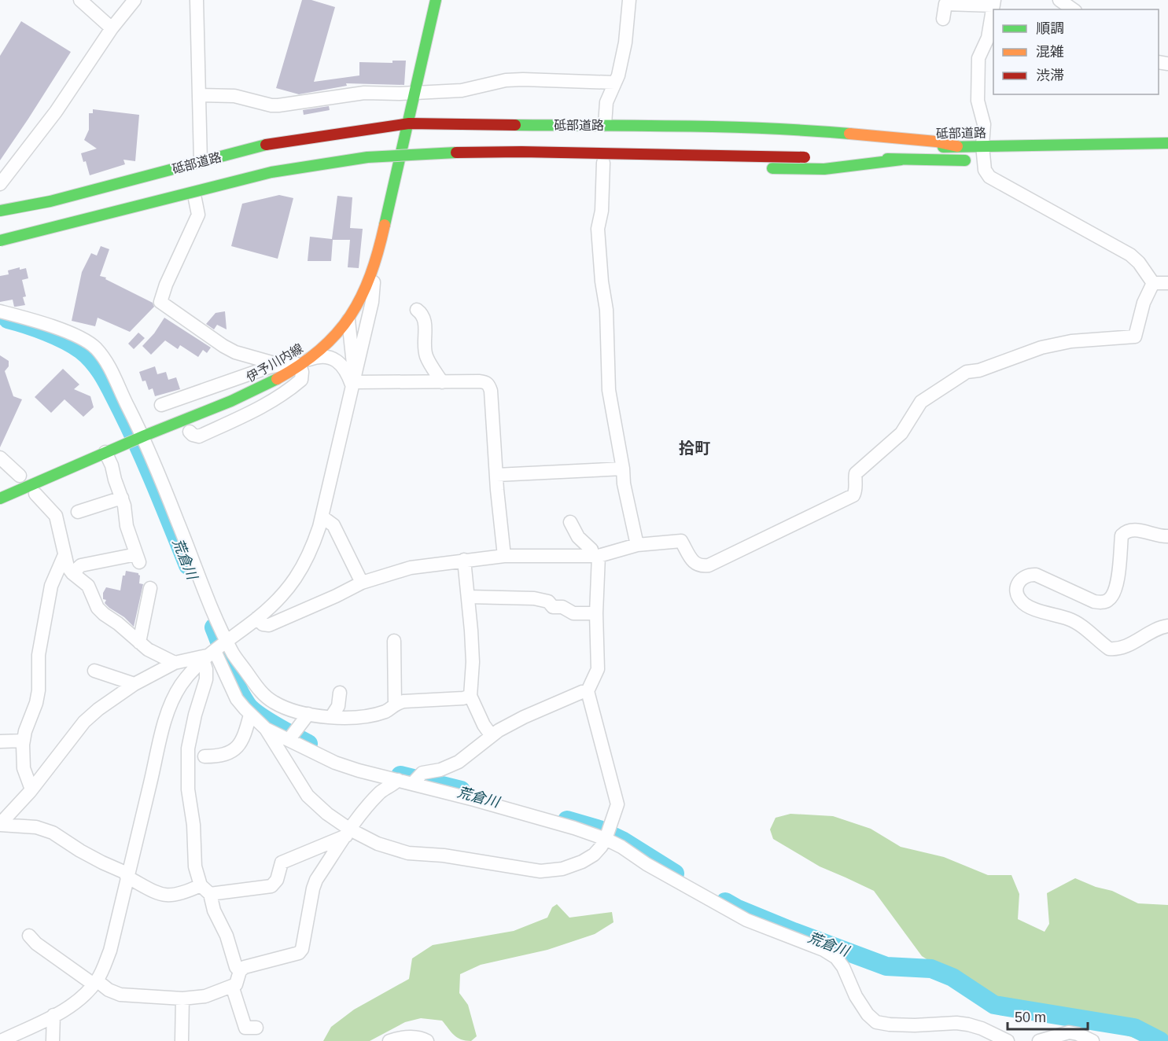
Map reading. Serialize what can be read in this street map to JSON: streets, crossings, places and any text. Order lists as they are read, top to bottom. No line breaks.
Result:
{"streets":{"main road":["砥部道路","伊予川内線"]},"districts":["拾町"],"water":["荒倉川"],"legend":["順調","混雑","渋滞"],"scale_bar":"50 m"}
